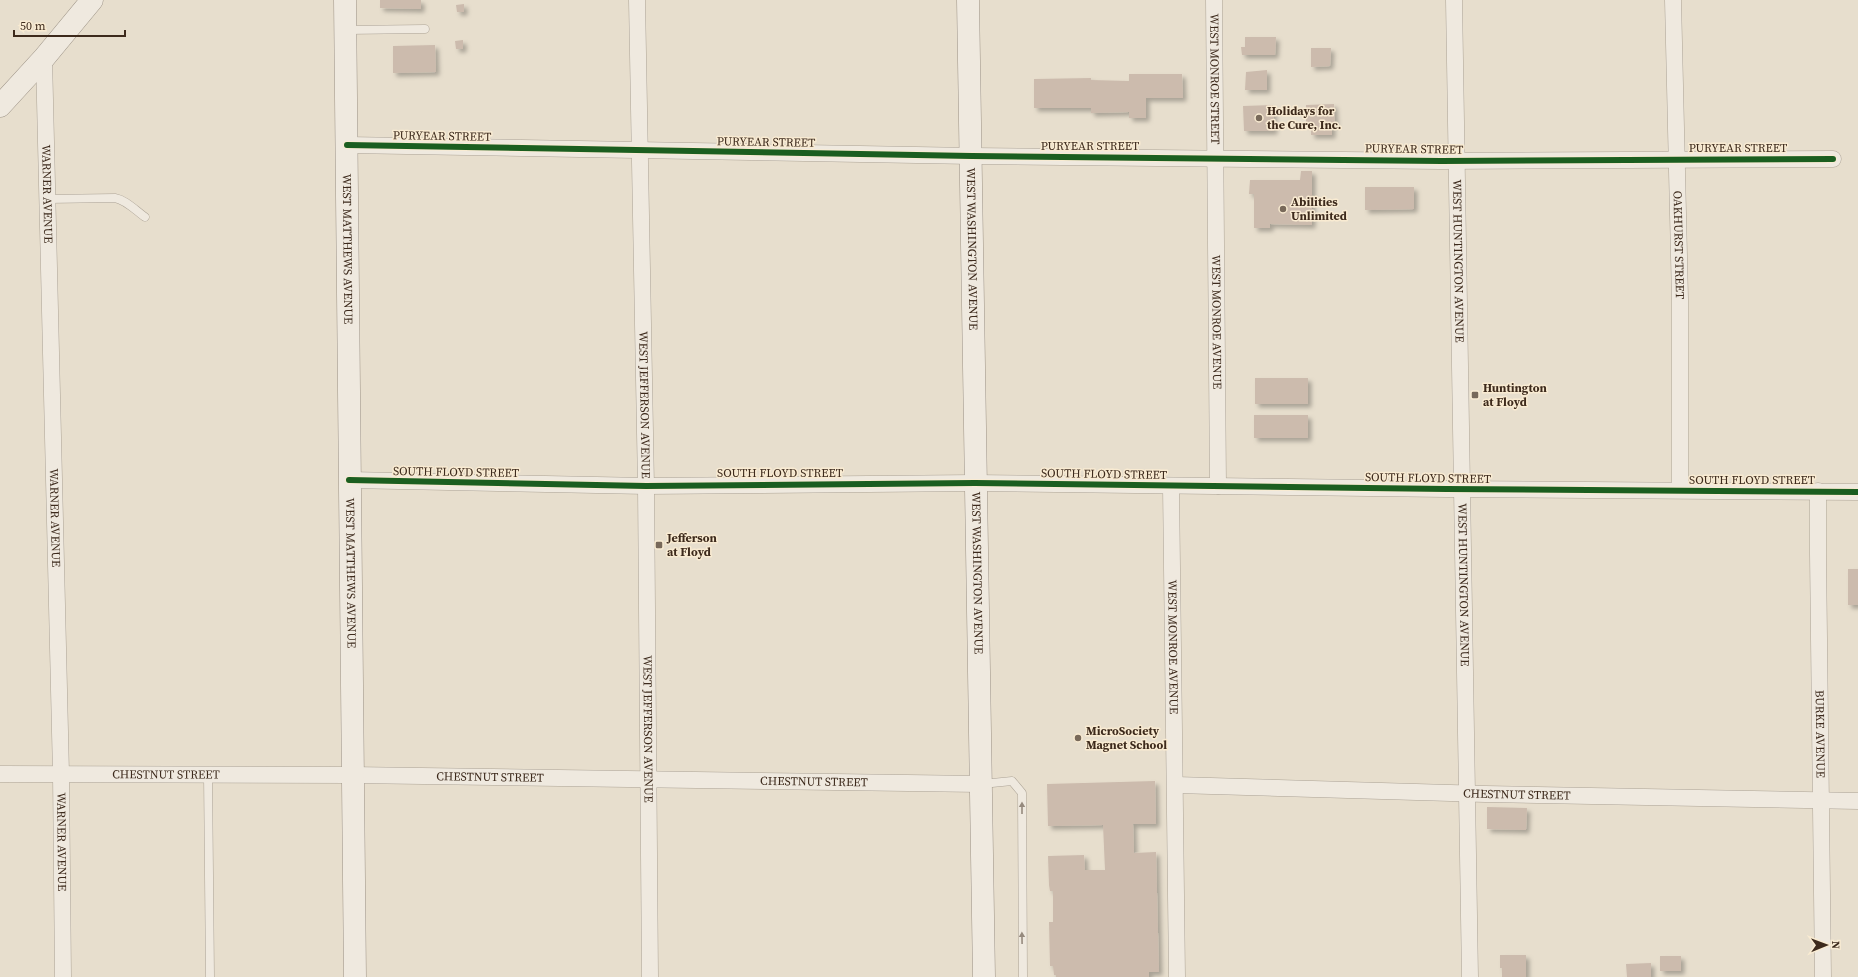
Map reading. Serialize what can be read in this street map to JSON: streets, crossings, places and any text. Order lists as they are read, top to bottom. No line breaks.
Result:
{"streets":{"street":["WEST MONROE STREET","PURYEAR STREET","WARNER AVENUE","OAKHURST STREET","WEST MATTHEWS AVENUE","WEST WASHINGTON AVENUE","WEST HUNTINGTON AVENUE","WEST MONROE AVENUE","WEST JEFFERSON AVENUE","SOUTH FLOYD STREET","BURKE AVENUE","CHESTNUT STREET"]},"crossings":[["WEST MONROE STREET","PURYEAR STREET"],["WEST MONROE STREET","WEST MONROE AVENUE"],["PURYEAR STREET","OAKHURST STREET"],["PURYEAR STREET","WEST MATTHEWS AVENUE"],["PURYEAR STREET","WEST WASHINGTON AVENUE"],["PURYEAR STREET","WEST HUNTINGTON AVENUE"],["PURYEAR STREET","WEST MONROE AVENUE"],["PURYEAR STREET","WEST JEFFERSON AVENUE"],["WARNER AVENUE","CHESTNUT STREET"],["OAKHURST STREET","SOUTH FLOYD STREET"],["WEST MATTHEWS AVENUE","SOUTH FLOYD STREET"],["WEST MATTHEWS AVENUE","CHESTNUT STREET"],["WEST WASHINGTON AVENUE","SOUTH FLOYD STREET"],["WEST WASHINGTON AVENUE","CHESTNUT STREET"],["WEST HUNTINGTON AVENUE","SOUTH FLOYD STREET"],["WEST HUNTINGTON AVENUE","CHESTNUT STREET"],["WEST MONROE AVENUE","SOUTH FLOYD STREET"],["WEST MONROE AVENUE","CHESTNUT STREET"],["WEST JEFFERSON AVENUE","SOUTH FLOYD STREET"],["WEST JEFFERSON AVENUE","CHESTNUT STREET"],["SOUTH FLOYD STREET","BURKE AVENUE"],["BURKE AVENUE","CHESTNUT STREET"]],"places":{"other":["Holidays for the Cure, Inc.","Abilities Unlimited","MicroSociety Magnet School"],"transit":["Huntington at Floyd","Jefferson at Floyd"]},"scale_bar":"50 m","north":"right"}
